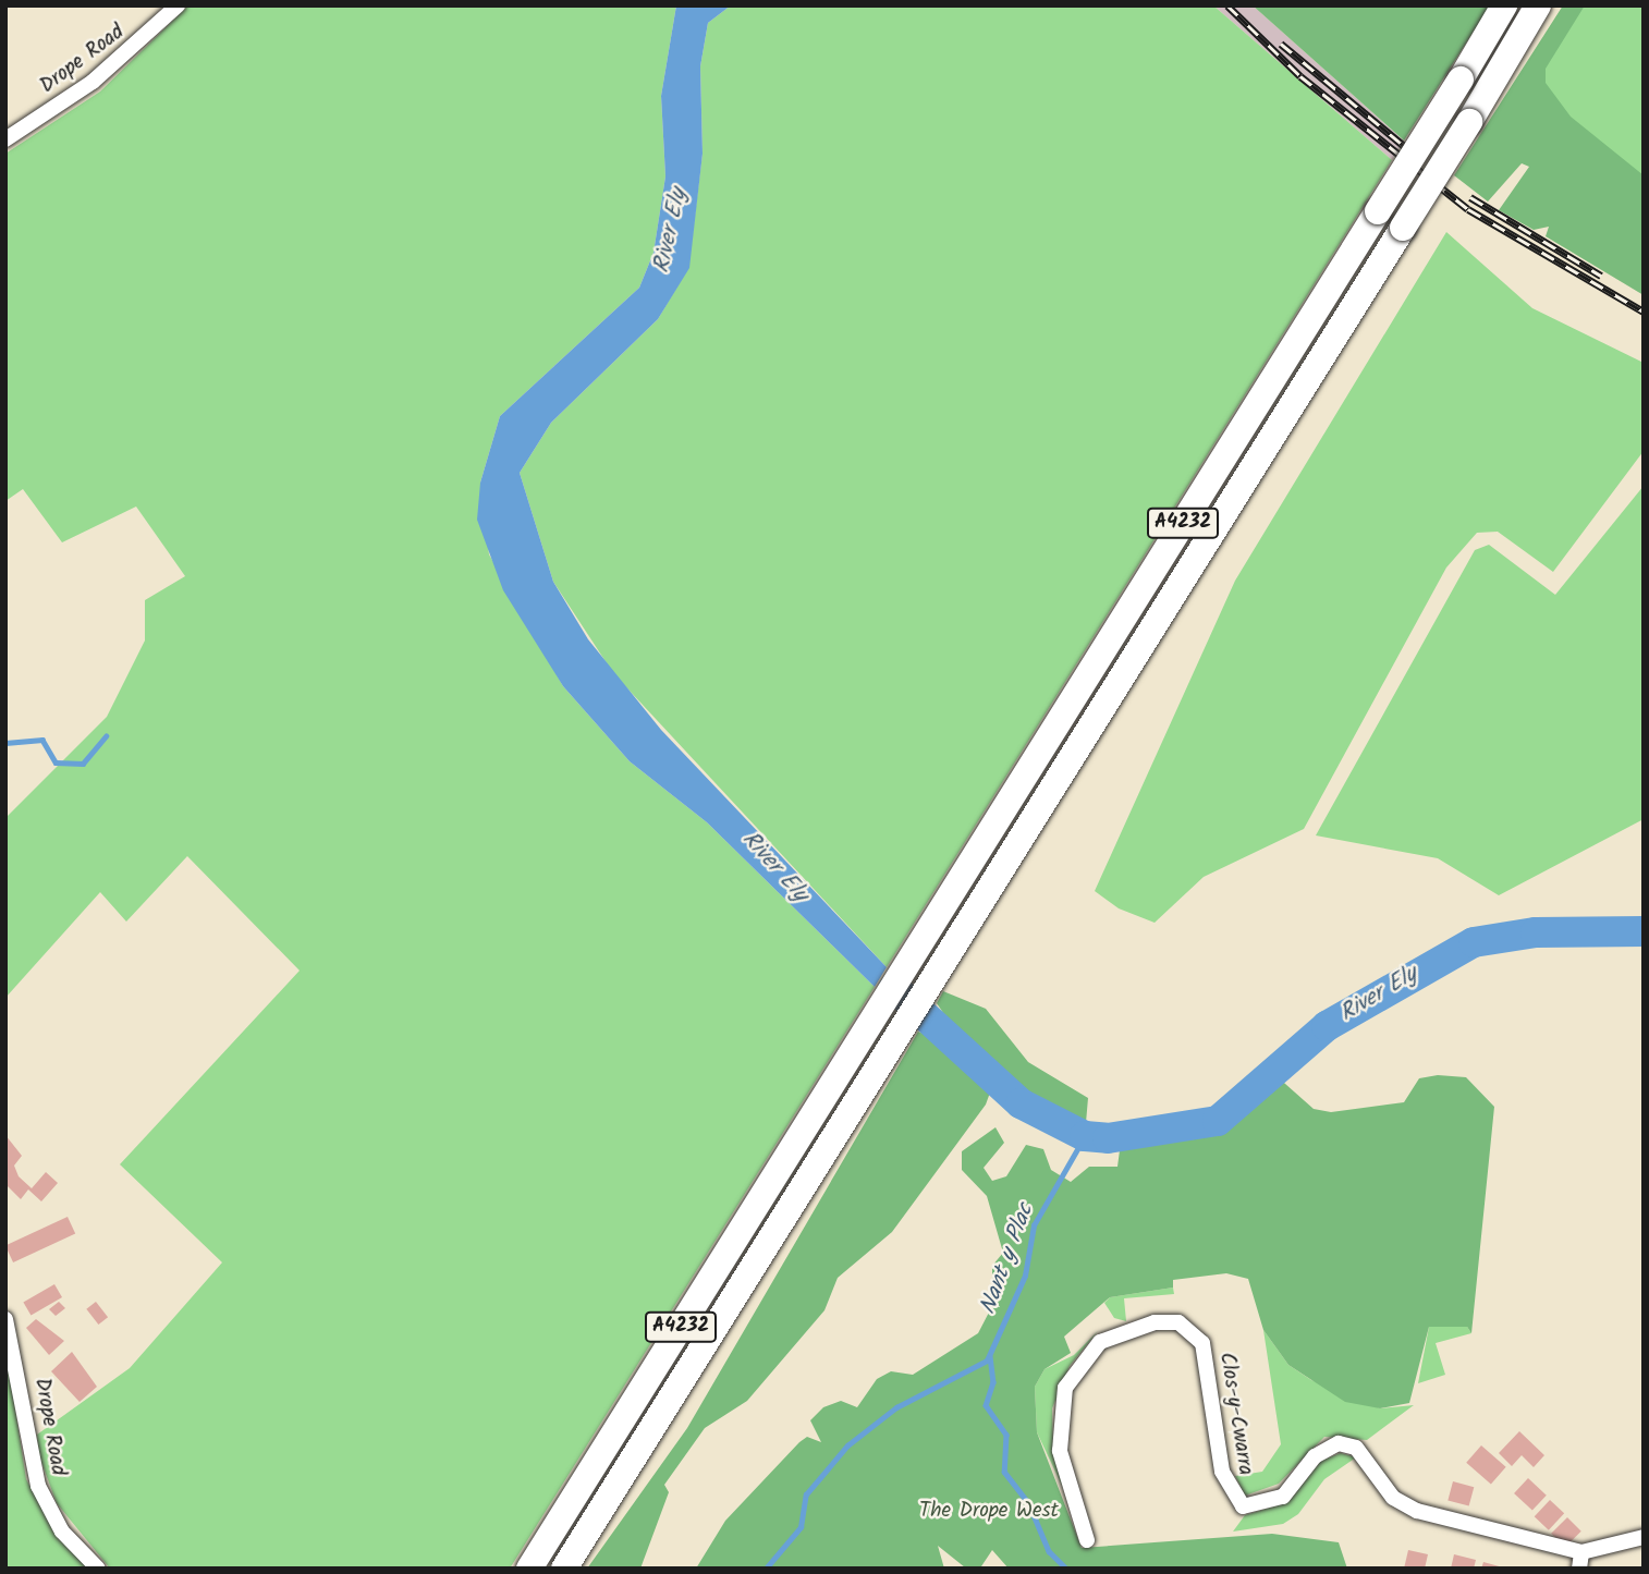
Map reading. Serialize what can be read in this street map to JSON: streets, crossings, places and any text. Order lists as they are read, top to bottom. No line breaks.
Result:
{"streets":{"highway":["A4232"],"street":["Drope Road","Clos-y-Cwarra"]},"water":["River Ely","Nant y Plac"],"parks":["The Drope West"]}
